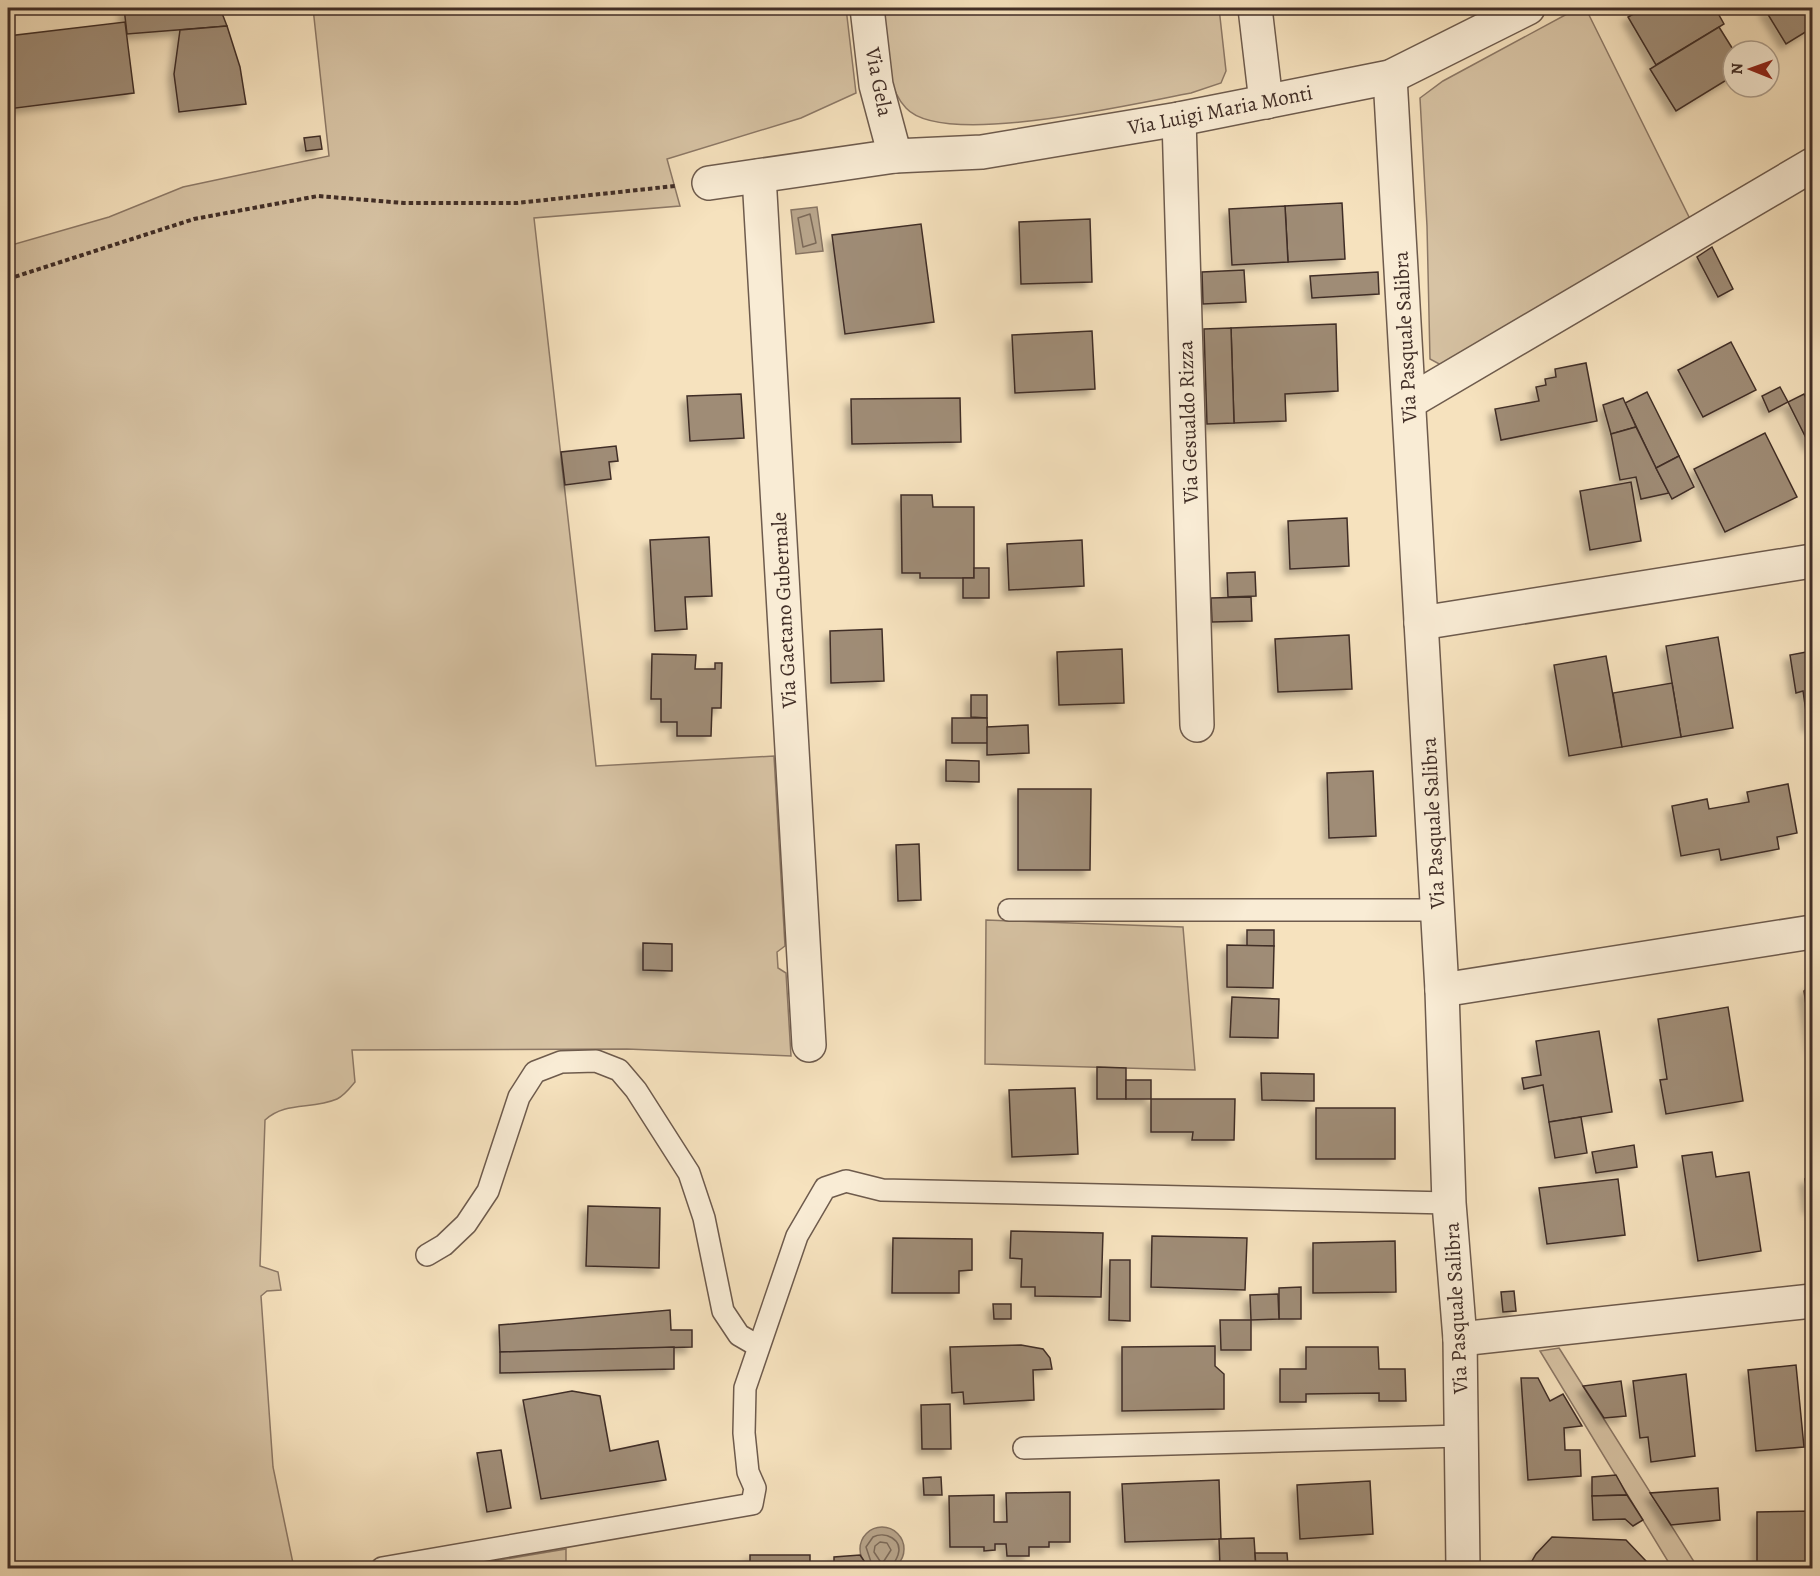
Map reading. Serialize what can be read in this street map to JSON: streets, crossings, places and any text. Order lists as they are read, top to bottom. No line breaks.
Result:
{"streets":{"street":["Via Gela","Via Luigi Maria Monti","Via Pasquale Salibra","Via Gesualdo Rizza","Via Gaetano Gubernale"]},"crossings":[["Via Gela","Via Luigi Maria Monti"],["Via Luigi Maria Monti","Via Pasquale Salibra"],["Via Luigi Maria Monti","Via Gesualdo Rizza"],["Via Luigi Maria Monti","Via Gaetano Gubernale"]],"north":"left"}
